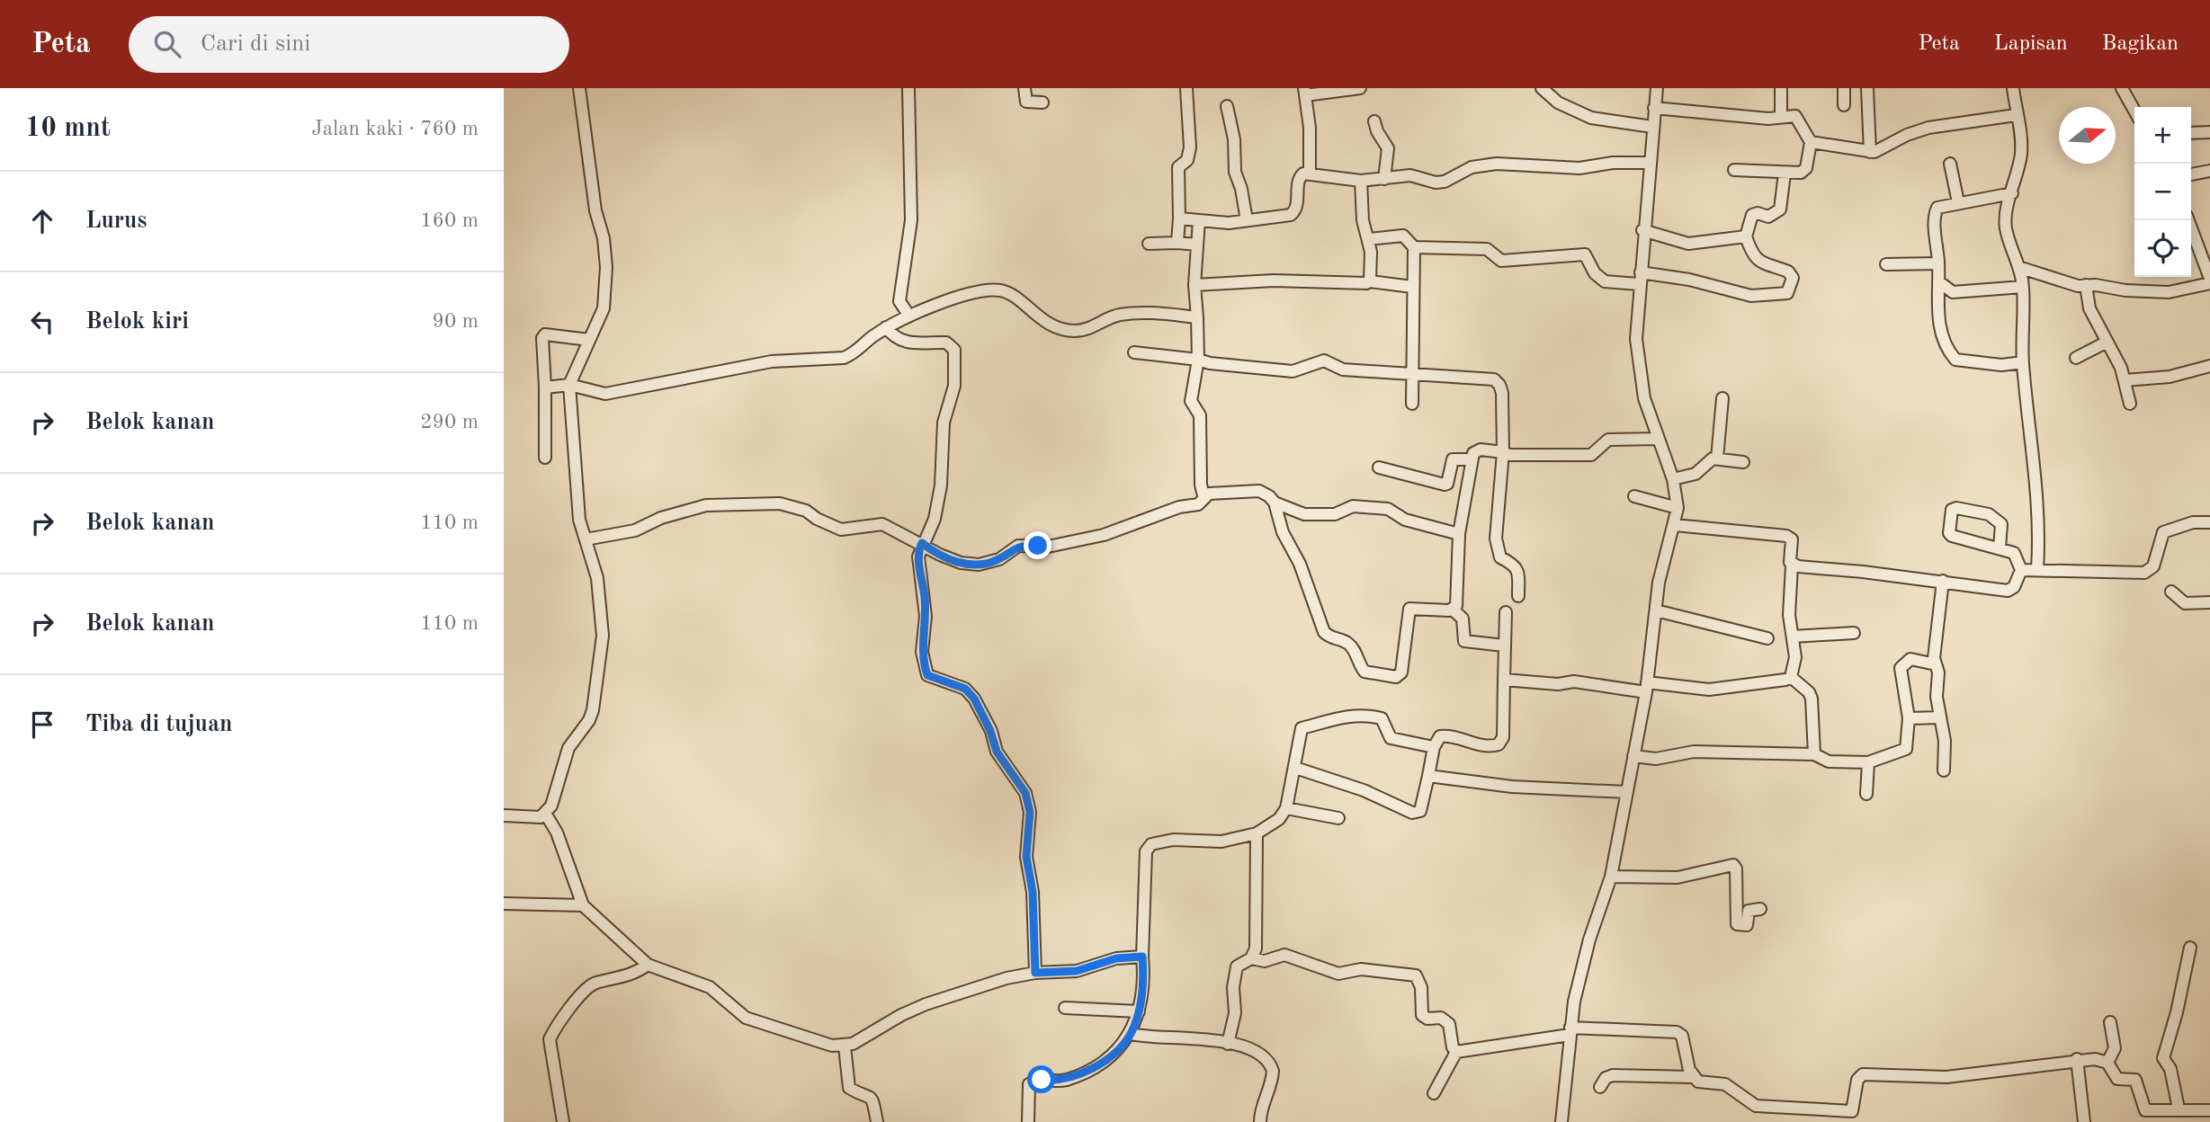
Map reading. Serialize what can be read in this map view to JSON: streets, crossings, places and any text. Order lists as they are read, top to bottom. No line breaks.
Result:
{"north":"right","page":{"header":"Peta","search":"Cari di sini","nav":["Peta","Lapisan","Bagikan"],"heading":["10 mnt","Jalan kaki · 760 m"],"map_buttons":["+","−"],"list":[["Lurus","160 m"],["Belok kiri","90 m"],["Belok kanan","290 m"],["Belok kanan","110 m"],["Belok kanan","110 m"],"Tiba di tujuan"]}}
